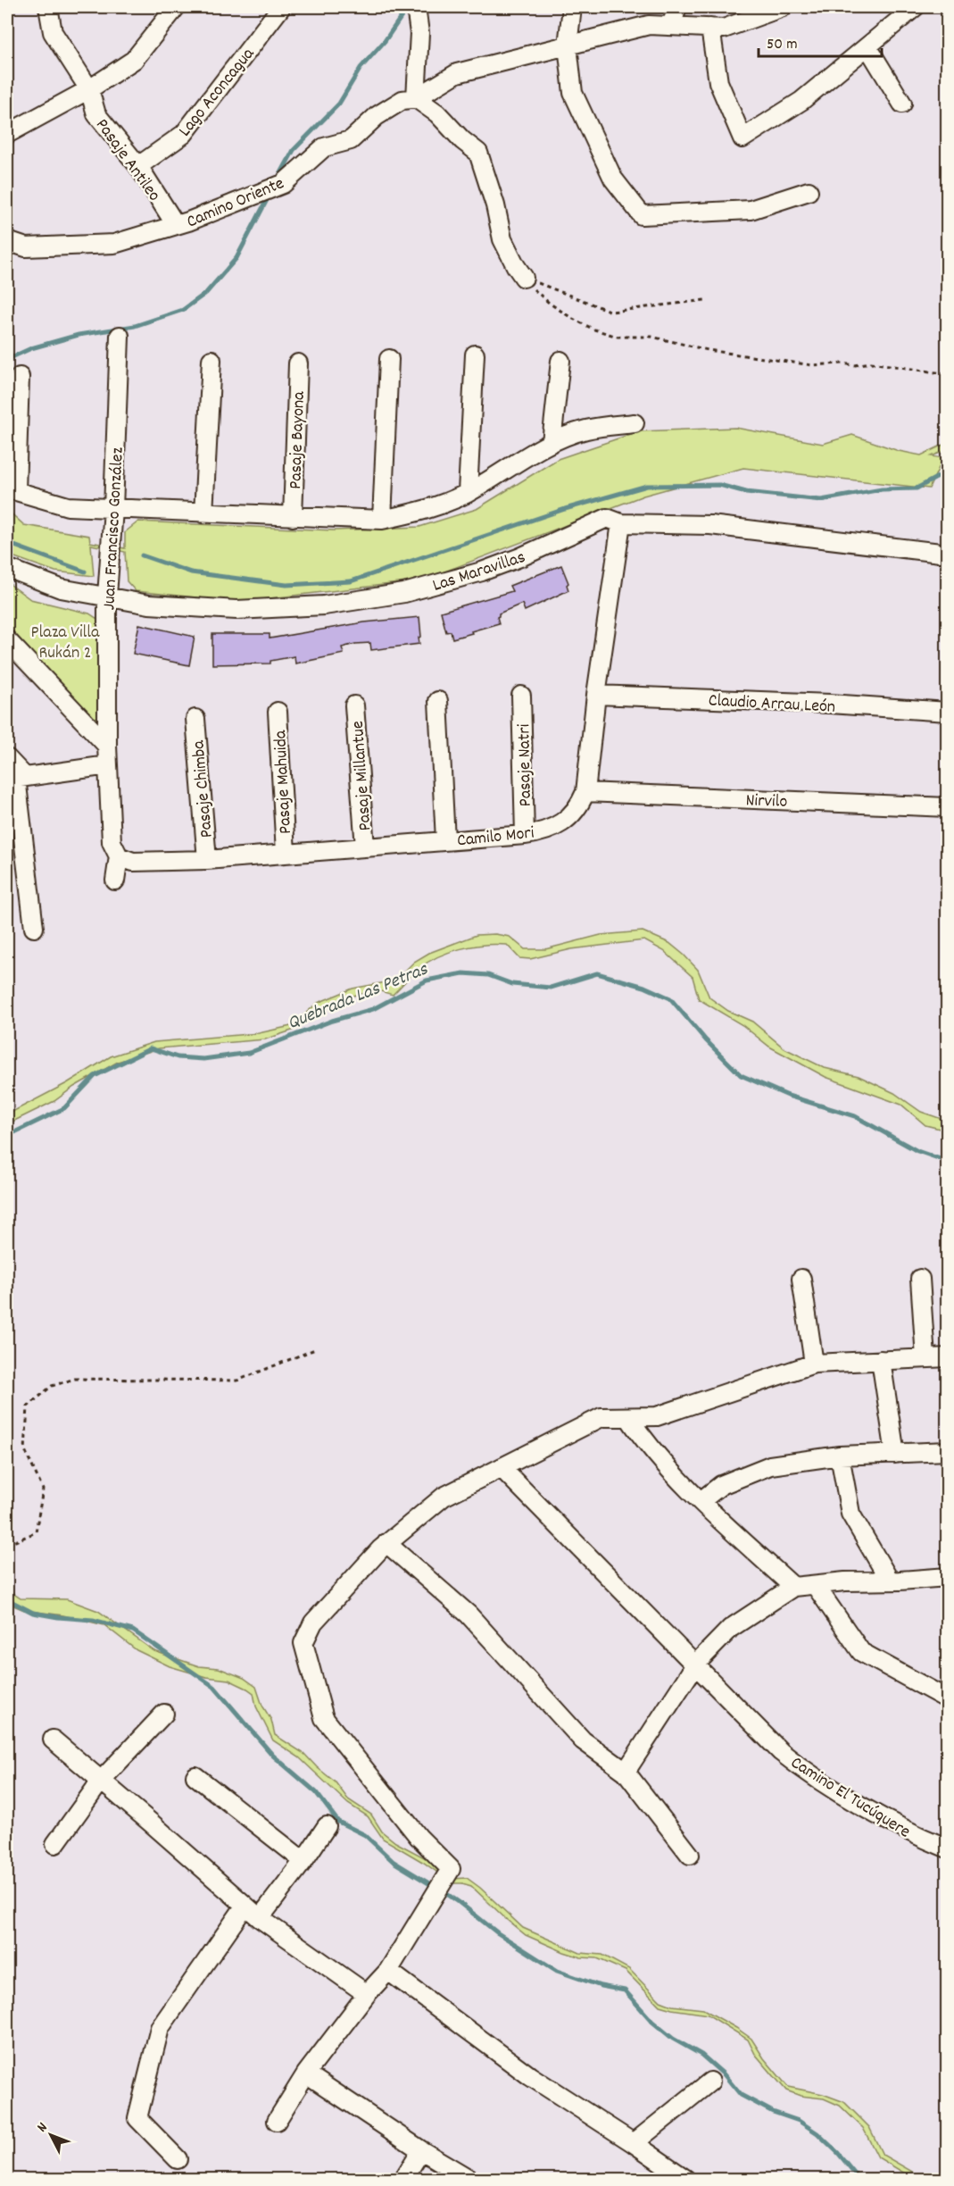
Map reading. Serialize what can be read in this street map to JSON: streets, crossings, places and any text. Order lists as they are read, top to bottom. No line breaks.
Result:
{"streets":{"street":["Lago Aconcagua","Pasaje Antileo","Camino Oriente","Pasaje Bayona","Juan Francisco González","Las Maravillas","Claudio Arrau León","Pasaje Natri","Pasaje Millantue","Pasaje Mahuida","Pasaje Chimba","Nirvilo","Camilo Mori","Camino El Tucúquere"]},"crossings":[["Lago Aconcagua","Pasaje Antileo"],["Pasaje Antileo","Camino Oriente"],["Juan Francisco González","Las Maravillas"],["Juan Francisco González","Camilo Mori"],["Las Maravillas","Camilo Mori"],["Claudio Arrau León","Camilo Mori"],["Pasaje Natri","Camilo Mori"],["Pasaje Millantue","Camilo Mori"],["Pasaje Mahuida","Camilo Mori"],["Pasaje Chimba","Camilo Mori"],["Nirvilo","Camilo Mori"]],"water":["Quebrada Las Petras"],"parks":["Plaza Villa Rukán 2"],"scale_bar":"50 m","north":"top left"}
